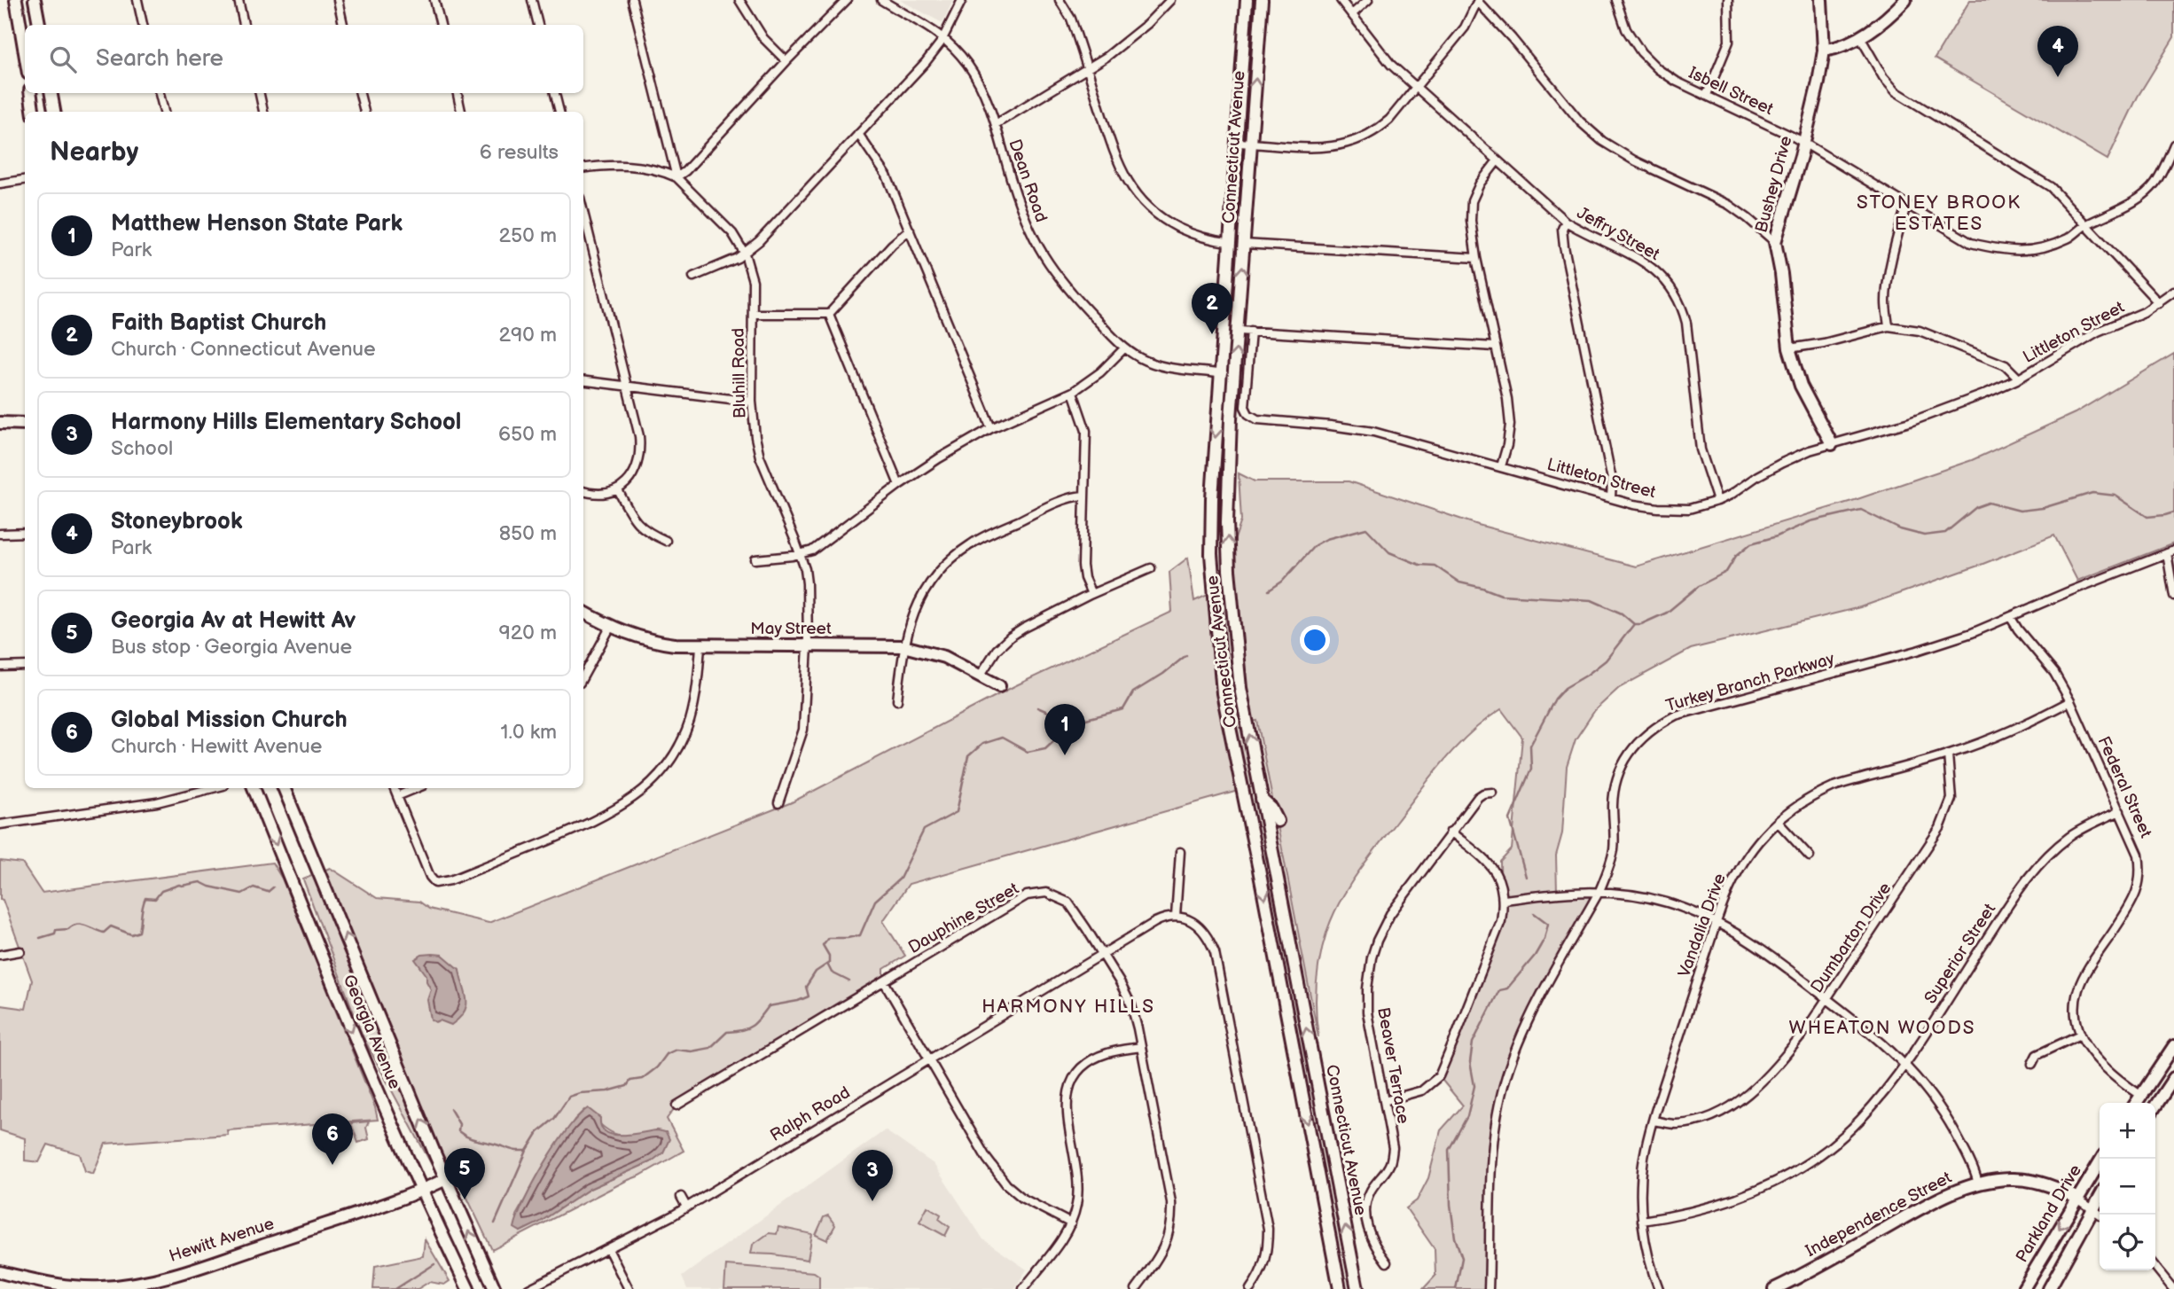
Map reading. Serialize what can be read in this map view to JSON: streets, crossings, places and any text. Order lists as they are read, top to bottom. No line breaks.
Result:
{"streets":{"main road":["Connecticut Avenue","Bushey Drive","May Street","Georgia Avenue","Parkland Drive","Independence Street","Hewitt Avenue"],"street":["Isbell Street","Dean Road","Jeffry Street","Littleton Street","Bluhill Road","Turkey Branch Parkway","Federal Street","Dauphine Street","Vandalia Drive","Dumbarton Drive","Superior Street","Beaver Terrace","Ralph Road"]},"crossings":[["Isbell Street","Bushey Drive"],["Connecticut Avenue","Dean Road"],["Bushey Drive","Littleton Street"],["Jeffry Street","Littleton Street"],["Bluhill Road","May Street"],["Turkey Branch Parkway","Federal Street"],["Federal Street","Vandalia Drive"],["Federal Street","Superior Street"],["Dauphine Street","Ralph Road"],["Vandalia Drive","Dumbarton Drive"],["Vandalia Drive","Superior Street"],["Georgia Avenue","Hewitt Avenue"],["Parkland Drive","Independence Street"]],"districts":["STONEY BROOK ESTATES","HARMONY HILLS","WHEATON WOODS"],"page":{"search":"Search here","pins":["4","2","1","6","5","3"],"heading":["Nearby","6 results"],"list":[{"mark":"1","name":"Matthew Henson State Park","note":"Park","value":"250 m"},{"mark":"2","name":"Faith Baptist Church","note":"Church · Connecticut Avenue","value":"290 m"},{"mark":"3","name":"Harmony Hills Elementary School","note":"School","value":"650 m"},{"mark":"4","name":"Stoneybrook","note":"Park","value":"850 m"},{"mark":"5","name":"Georgia Av at Hewitt Av","note":"Bus stop · Georgia Avenue","value":"920 m"},{"mark":"6","name":"Global Mission Church","note":"Church · Hewitt Avenue","value":"1.0 km"}],"map_buttons":["+","−"]}}
